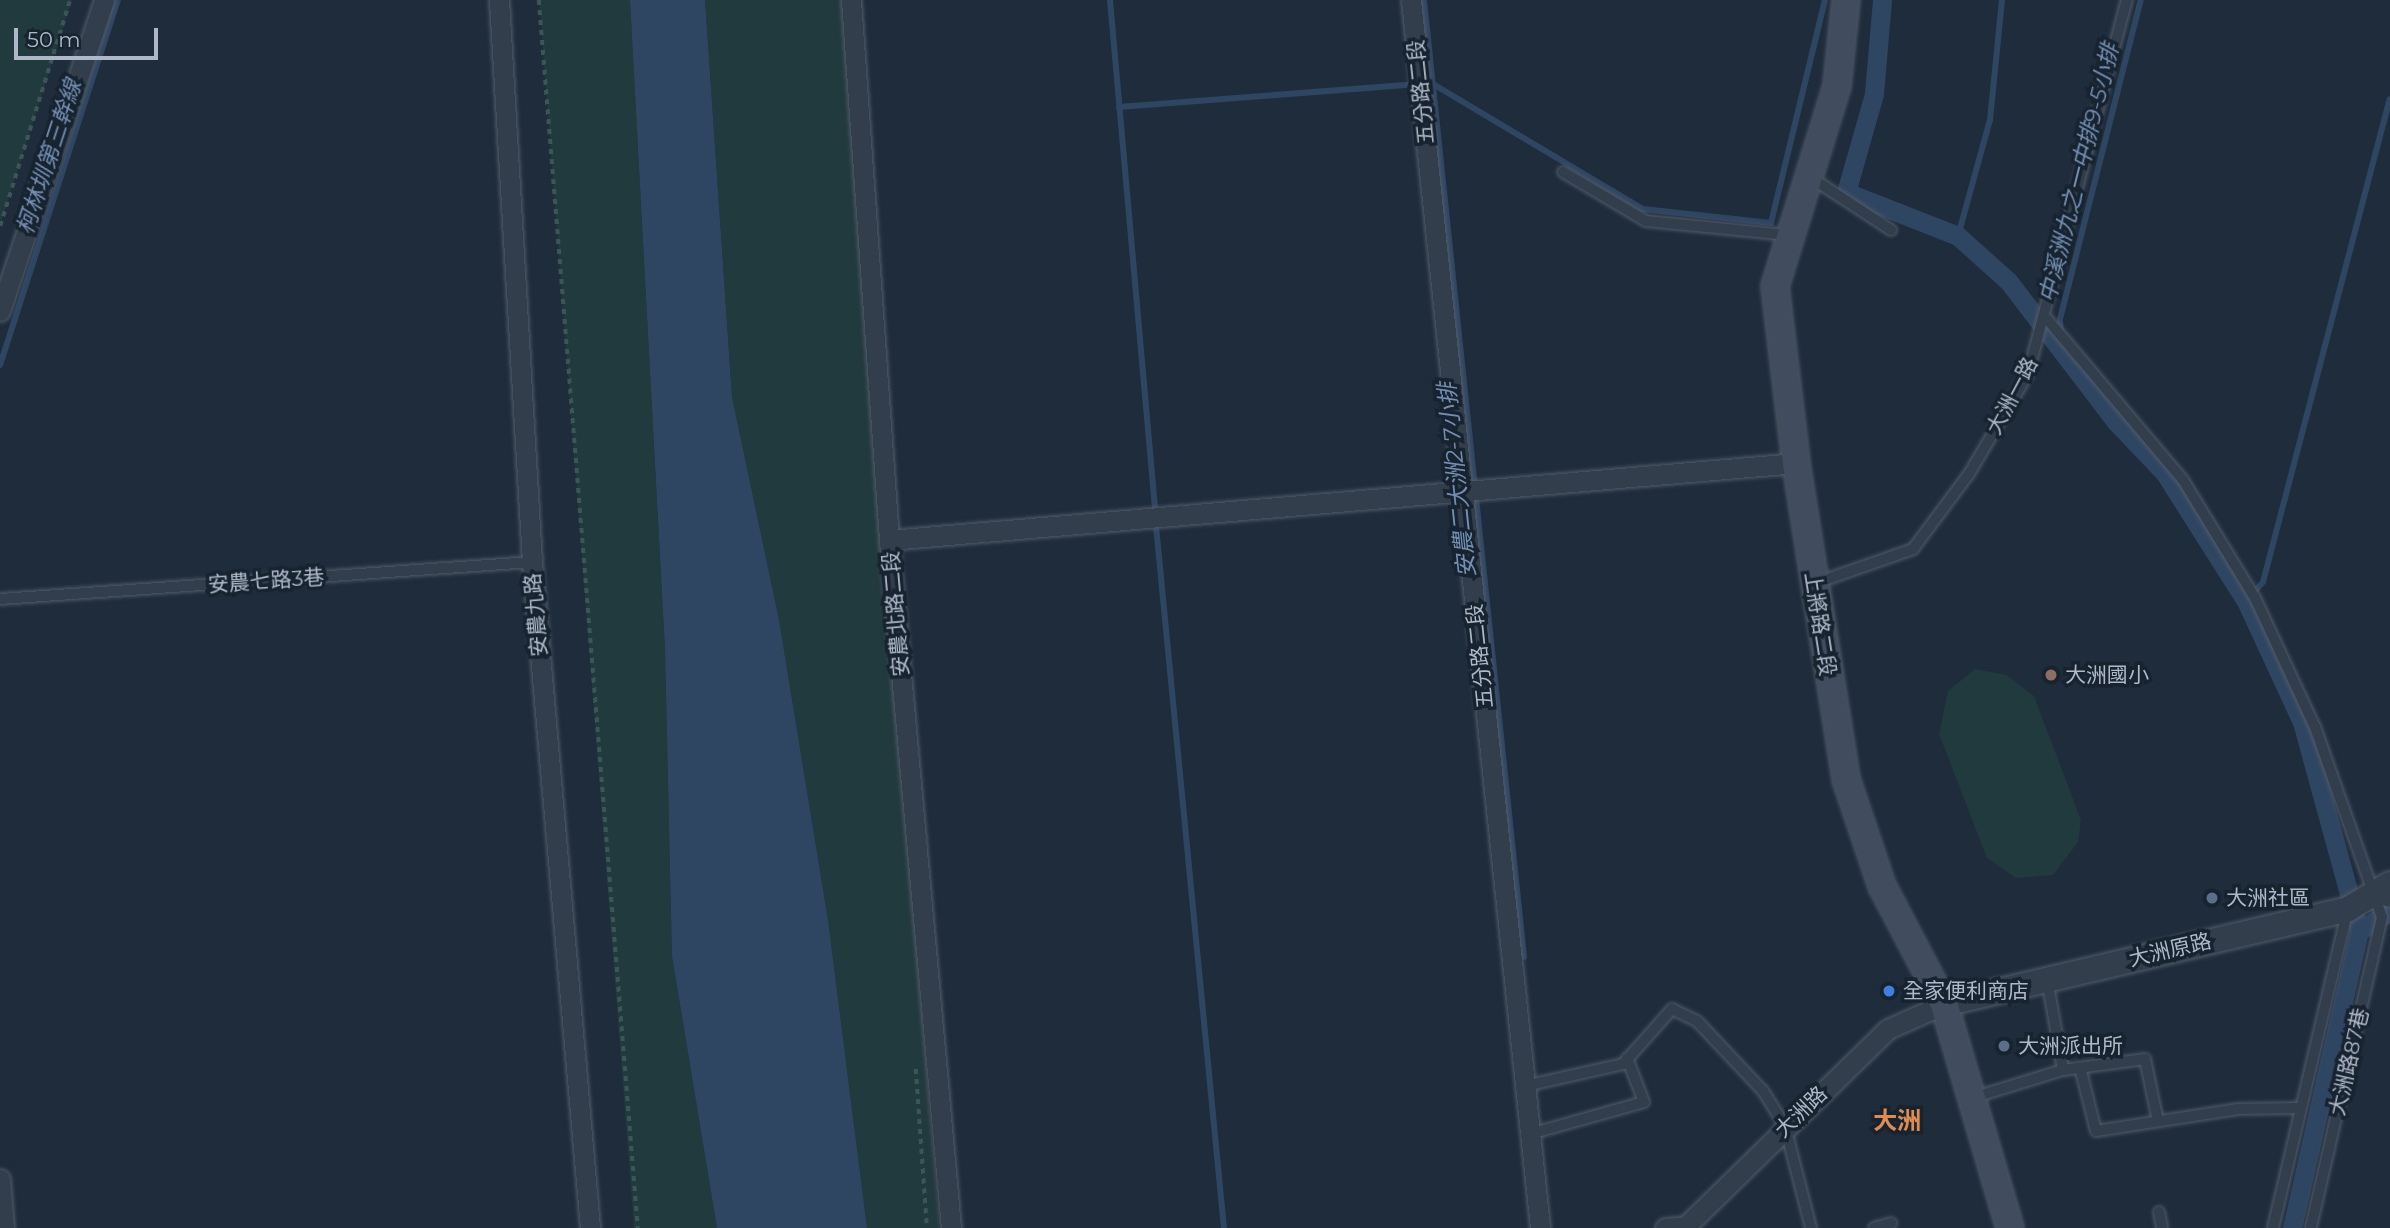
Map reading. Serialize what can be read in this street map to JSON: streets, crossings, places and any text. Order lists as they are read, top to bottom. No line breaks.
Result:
{"streets":{"main road":["上將路二段"],"street":["五分路二段","安農北路二段","安農九路","大洲原路","大洲路"],"lane":["大洲一路","安農七路3巷","大洲路87巷"]},"crossings":[["大洲一路","上將路二段"],["大洲一路","大洲路87巷"],["安農七路3巷","安農九路"],["上將路二段","大洲原路"],["上將路二段","大洲路"],["大洲原路","大洲路87巷"],["大洲原路","大洲路"]],"districts":["大洲"],"water":["柯林圳第三幹線","中溪洲九之一中排9-5小排","安農二大洲2-7小排"],"places":["大洲國小","大洲社區","全家便利商店","大洲派出所"],"scale_bar":"50 m"}
